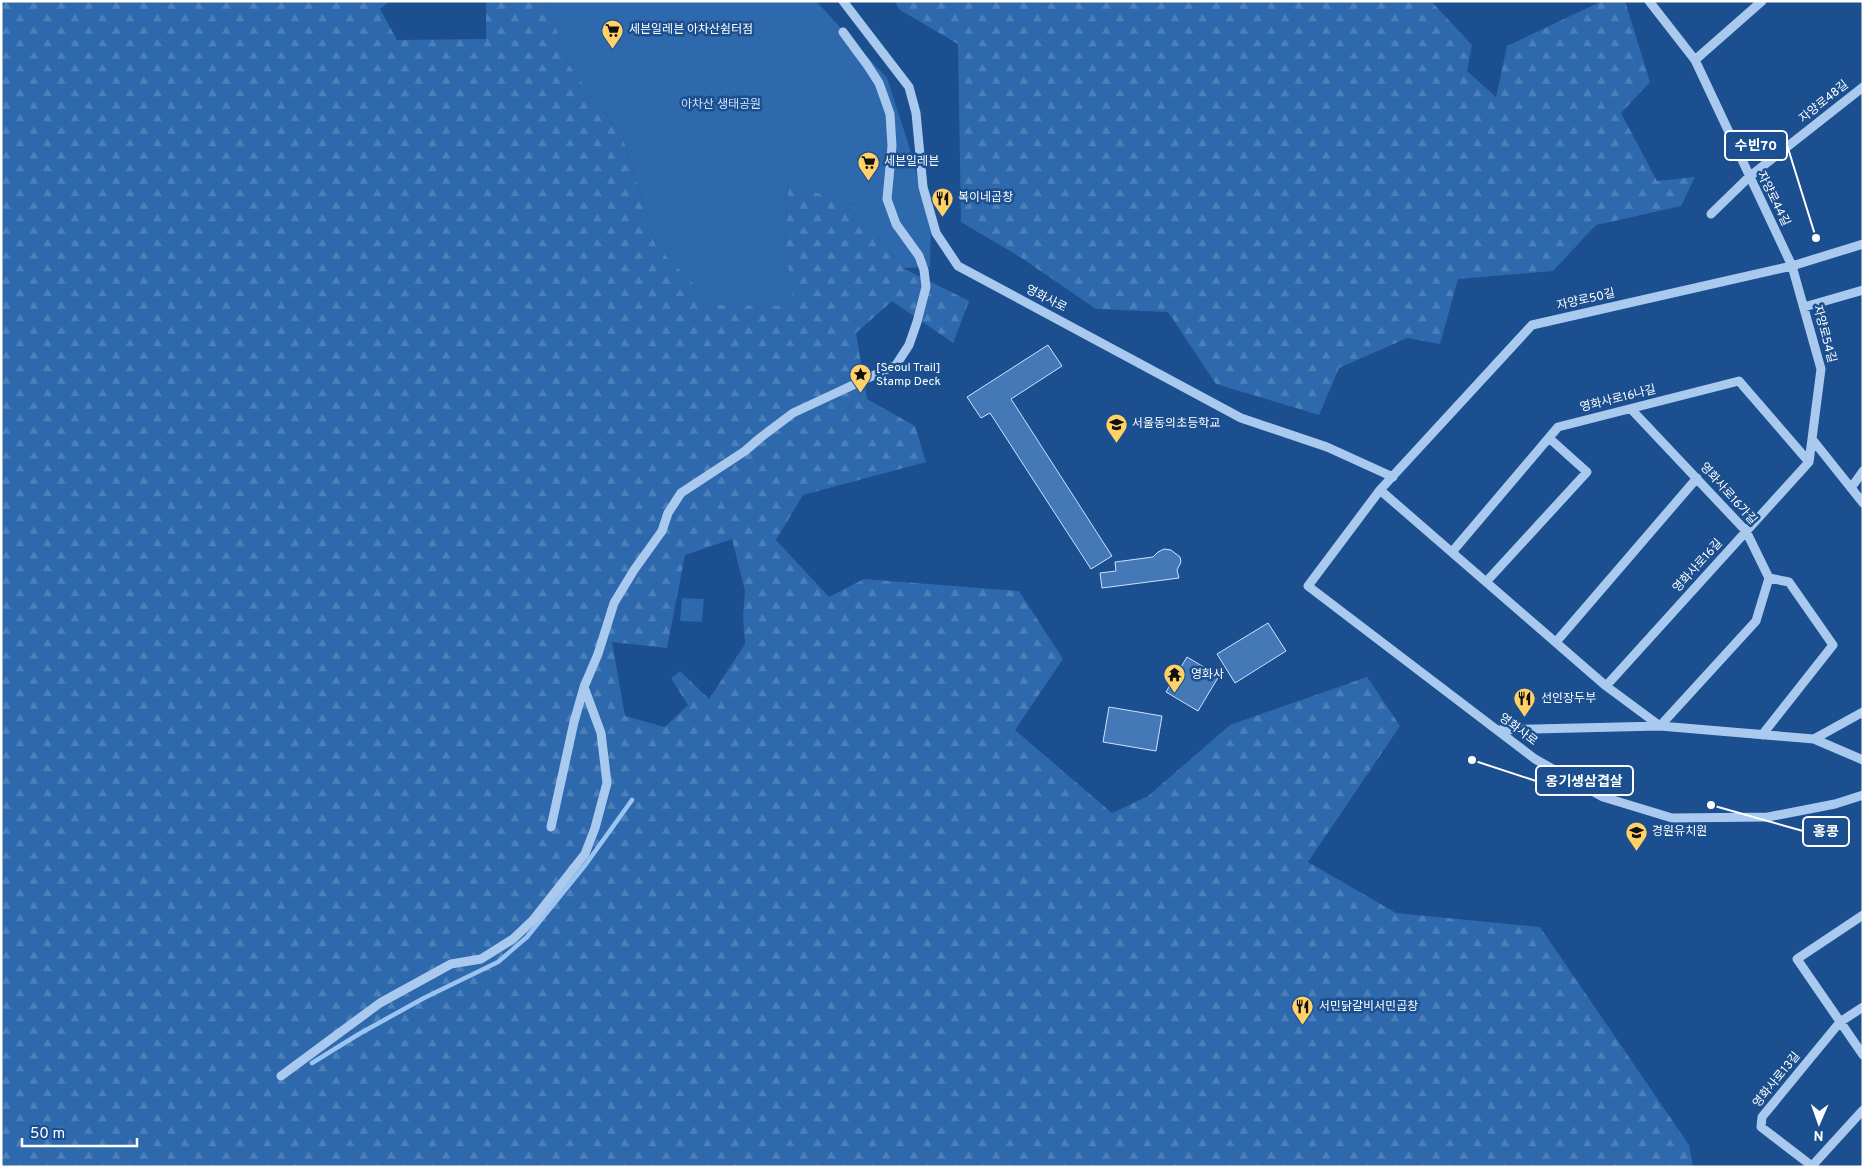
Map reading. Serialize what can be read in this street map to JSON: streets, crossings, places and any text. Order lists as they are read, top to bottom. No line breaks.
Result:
{"streets":{"street":["자양로48길","자양로44길","영화사로","자양로50길","자양로54길","영화사로16나길","영화사로16가길","영화사로16길","영화사로13길"]},"crossings":[["자양로48길","자양로44길"],["자양로44길","자양로50길"],["자양로44길","자양로54길"],["영화사로","자양로50길"],["자양로50길","자양로54길"],["자양로54길","영화사로16나길"],["자양로54길","영화사로16길"],["영화사로16나길","영화사로16가길"],["영화사로16나길","영화사로16길"],["영화사로16가길","영화사로16길"]],"parks":["아차산 생태공원"],"places":{"supermarket":["세븐일레븐 아차산쉼터점","세븐일레븐"],"restaurant":["복이네곱창","선인장두부","서민닭갈비서민곱창"],"other":["수빈70","옹기생삼겹살","홍콩"],"place":["[Seoul Trail] Stamp Deck"],"school or university":["서울동의초등학교","경원유치원"],"temple":["영화사"]},"scale_bar":"50 m","north":"bottom"}
